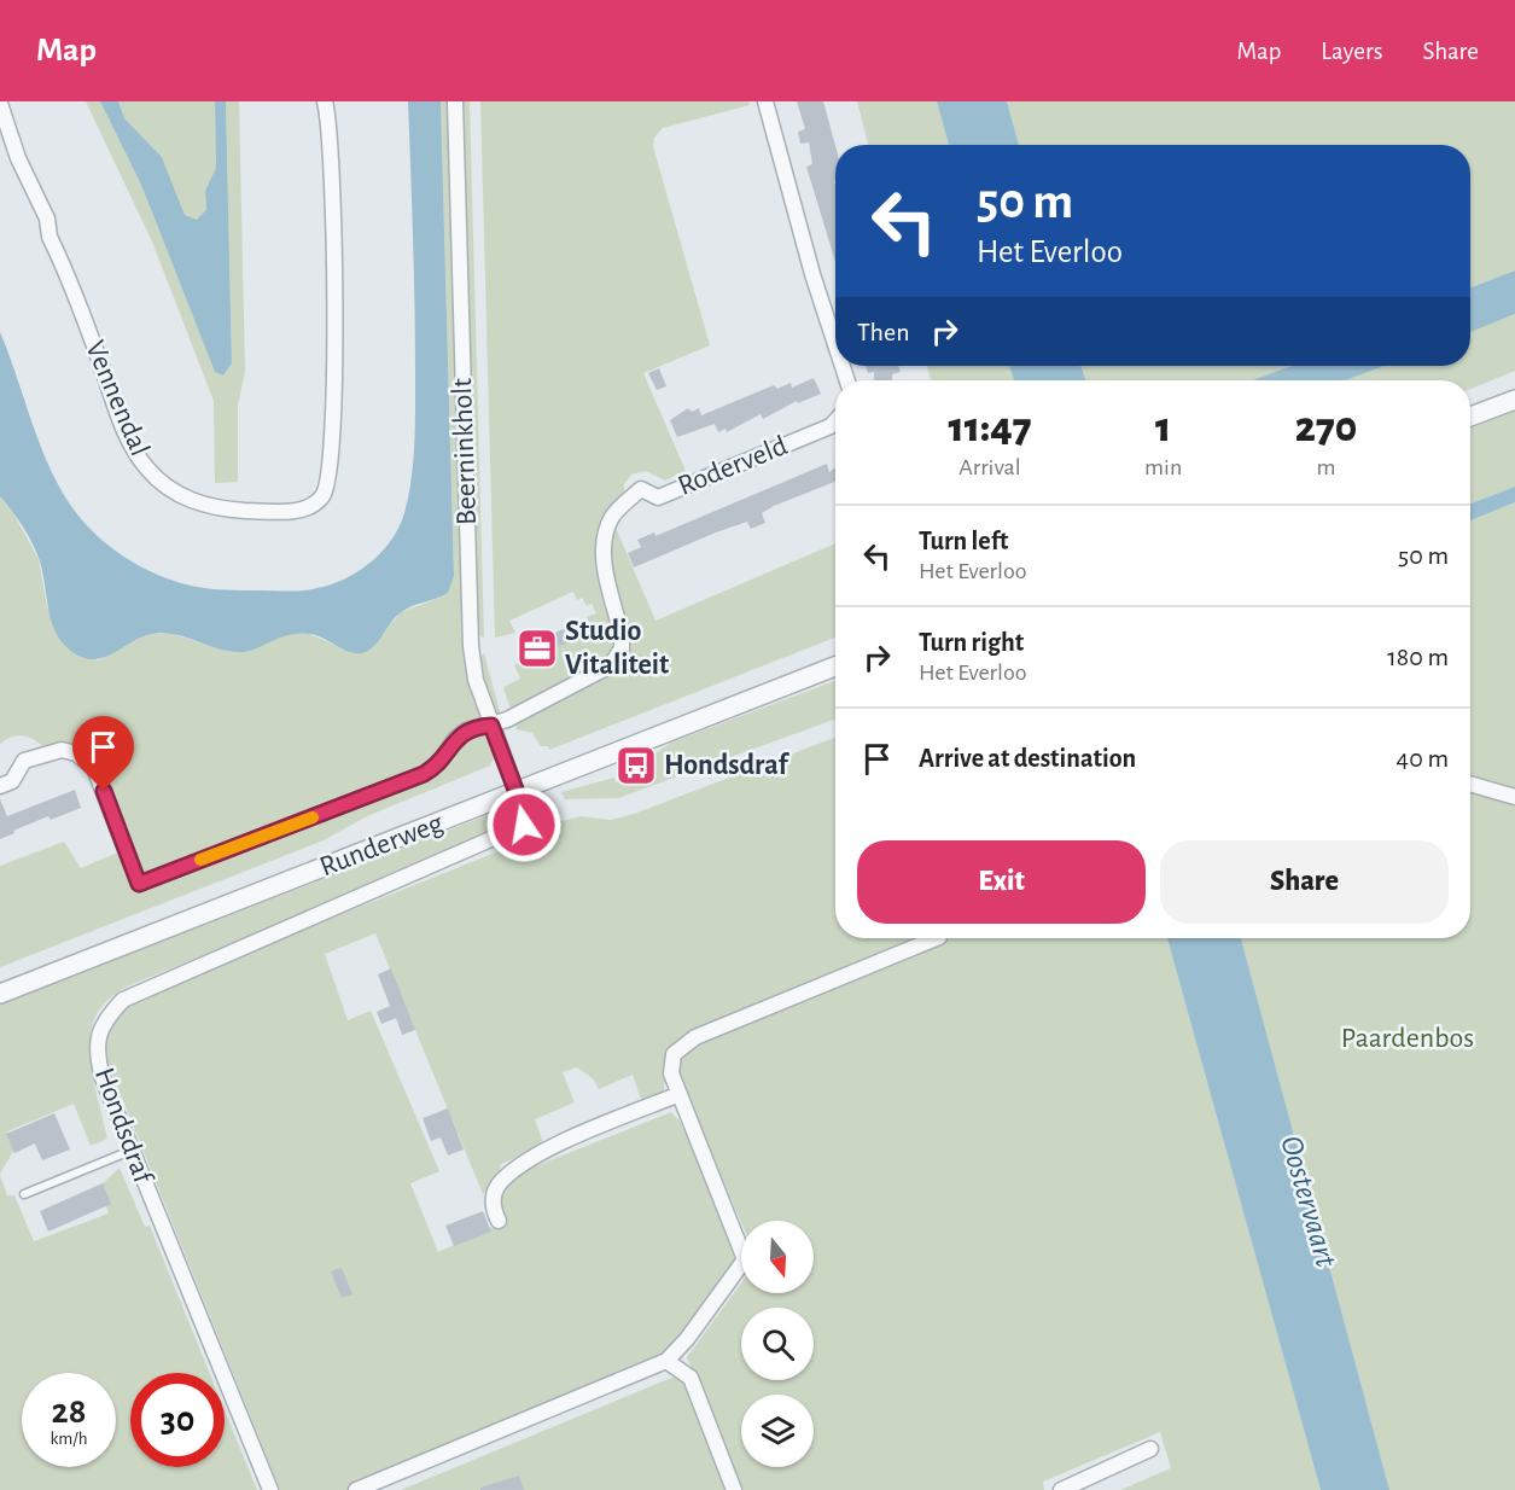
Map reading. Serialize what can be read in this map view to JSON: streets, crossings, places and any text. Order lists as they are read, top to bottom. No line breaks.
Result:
{"streets":{"street":["Vennendal","Beerninkholt","Roderveld","Runderweg","Hondsdraf"]},"crossings":[["Beerninkholt","Roderveld"],["Beerninkholt","Runderweg"],["Beerninkholt","Hondsdraf"],["Runderweg","Hondsdraf"]],"water":["Oostervaart"],"parks":["Paardenbos"],"places":{"office":["Studio Vitaliteit"],"bus stop":["Hondsdraf"]},"north":"bottom","page":{"header":"Map","nav":["Map","Layers","Share"],"turn":["50 m","Het Everloo"],"then":"Then","eta":["11:47","Arrival","1","min","270","m"],"list":[{"name":"Turn left","note":"Het Everloo","value":"50 m"},{"name":"Turn right","note":"Het Everloo","value":"180 m"},{"name":"Arrive at destination","value":"40 m"}],"buttons":["Exit","Share"],"speed":"28 km/h","limit":"30"}}
